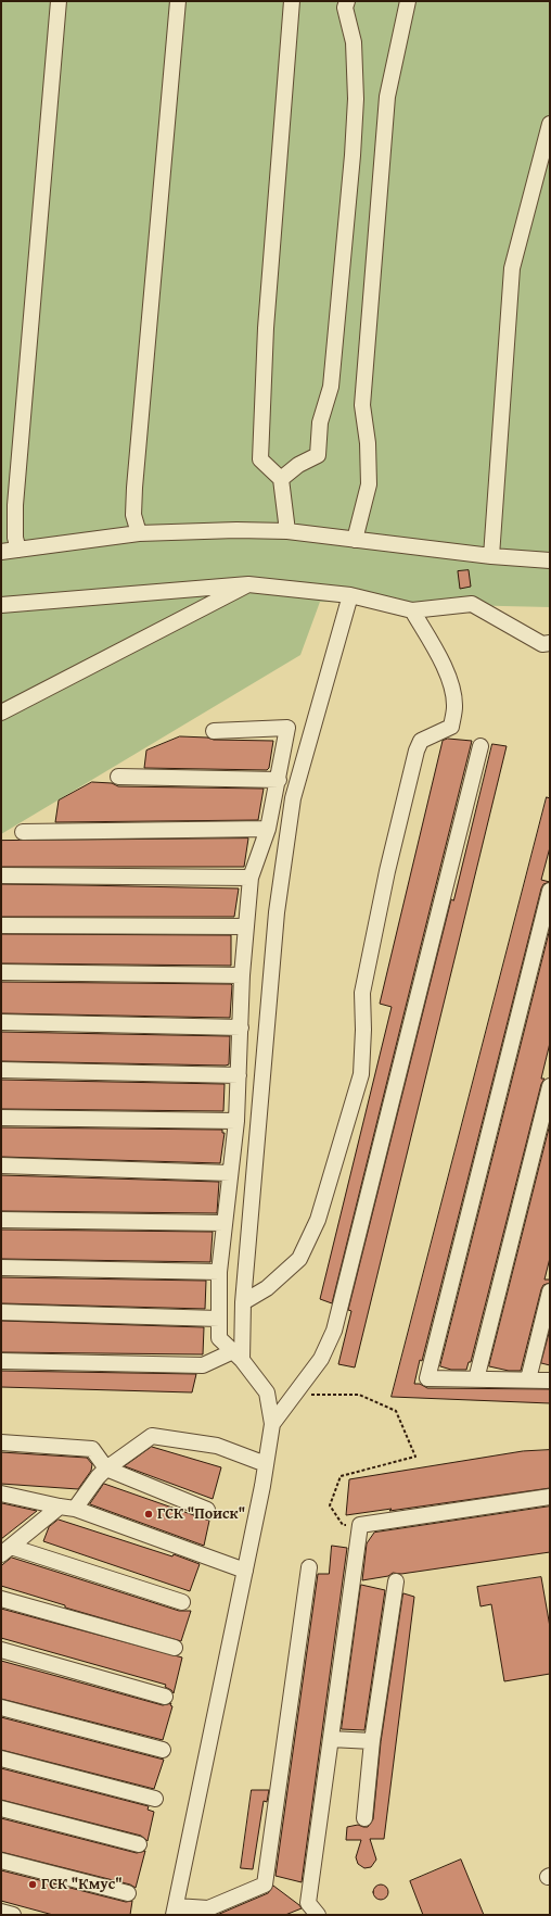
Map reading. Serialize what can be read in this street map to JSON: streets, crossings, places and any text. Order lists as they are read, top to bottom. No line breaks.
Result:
{"places":["ГСК \"Поиск\"","ГСК \"Кмус\""]}
